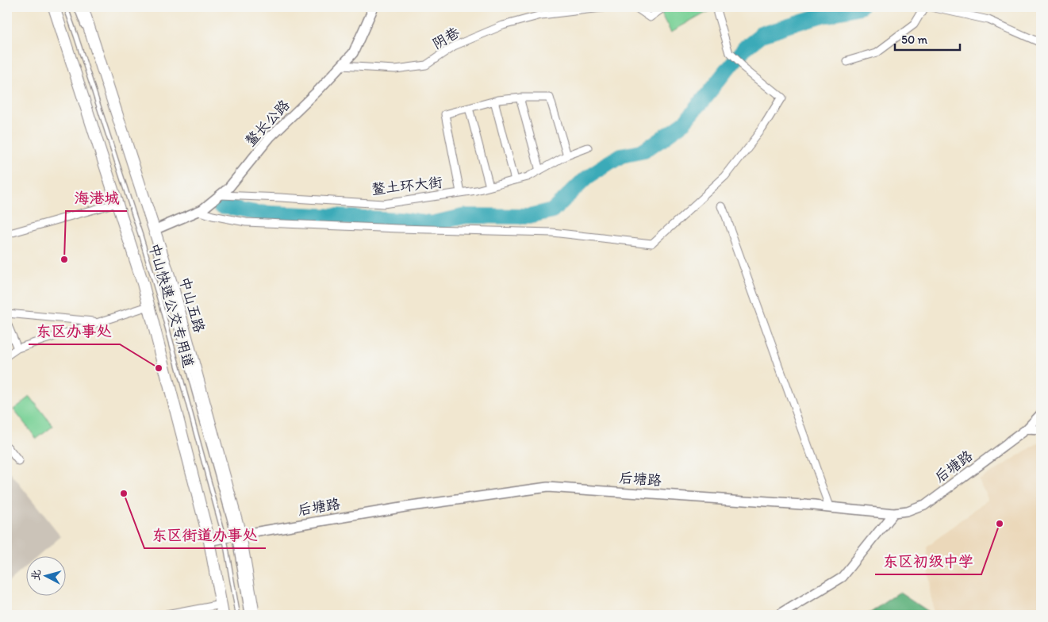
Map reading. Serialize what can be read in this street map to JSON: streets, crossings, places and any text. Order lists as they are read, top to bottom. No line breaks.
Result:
{"streets":{"main road":["中山五路"],"street":["阴巷","鳌长公路","鳌土环大街","后塘路"],"lane":["中山快速公交专用道"]},"crossings":[["阴巷","鳌长公路"],["鳌长公路","鳌土环大街"],["鳌长公路","中山五路"],["中山五路","中山快速公交专用道"],["中山五路","后塘路"],["中山快速公交专用道","后塘路"]],"places":["海港城","东区办事处","东区街道办事处","东区初级中学"],"scale_bar":"50 m","north":"left"}
